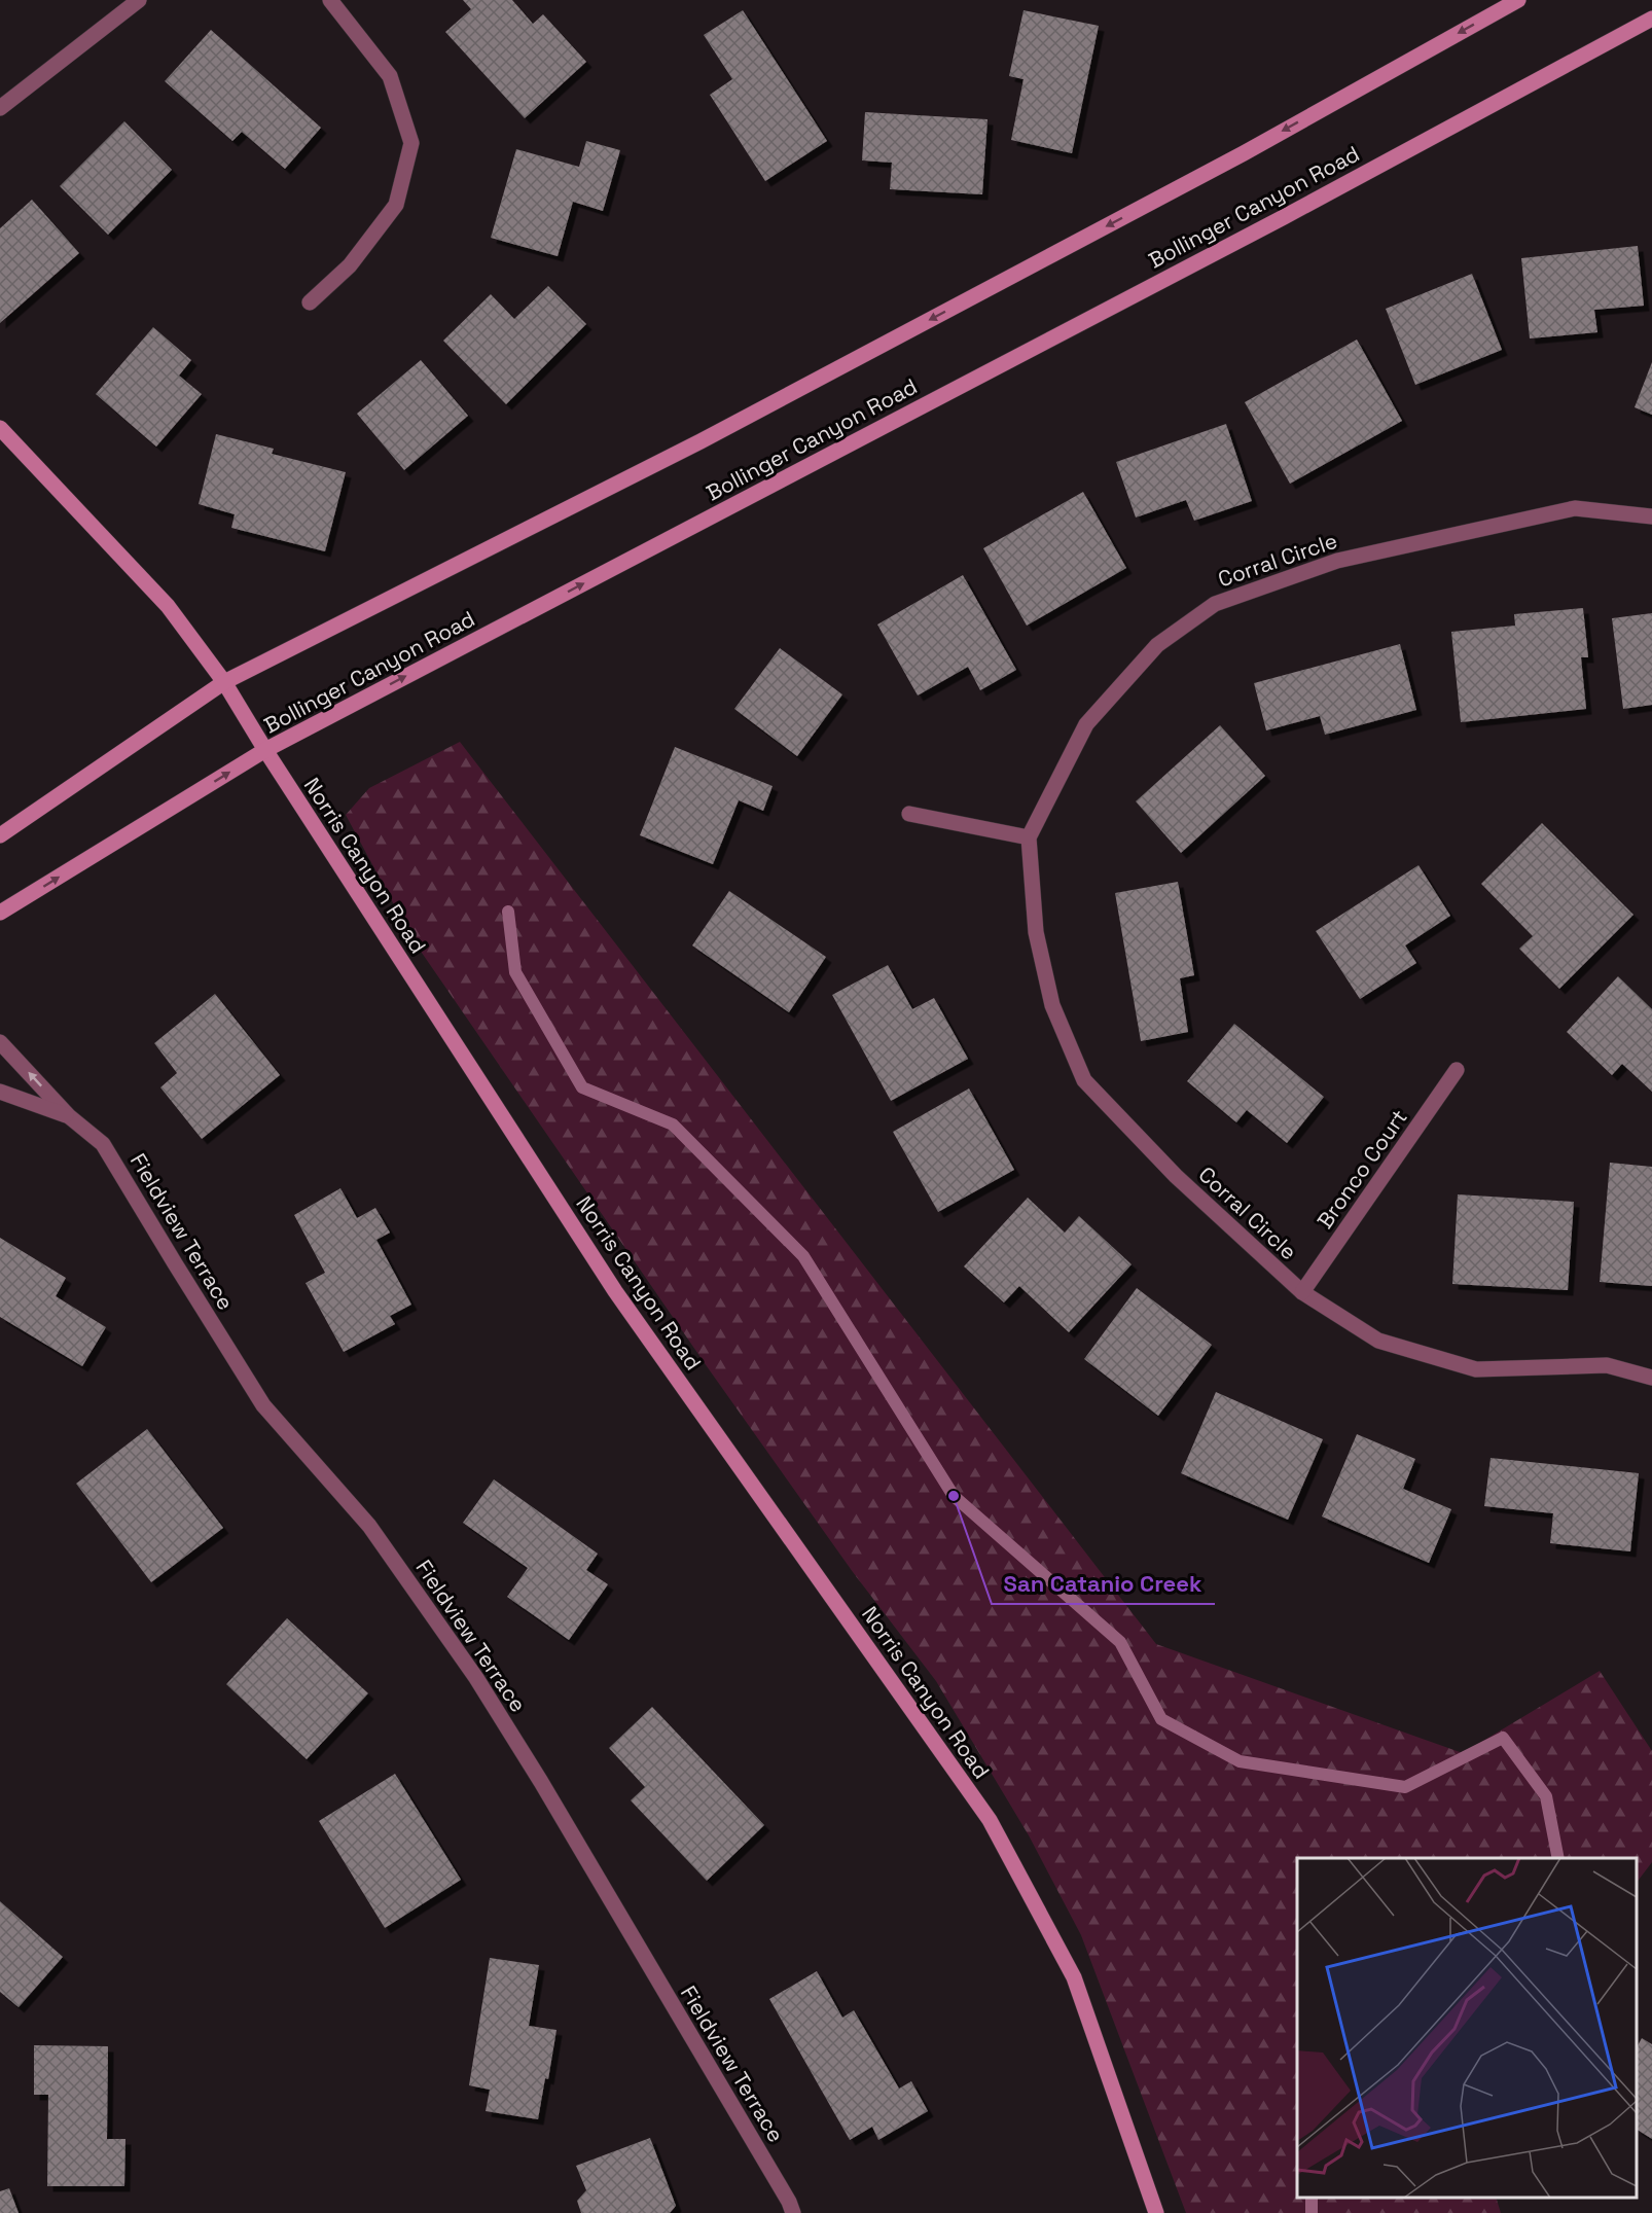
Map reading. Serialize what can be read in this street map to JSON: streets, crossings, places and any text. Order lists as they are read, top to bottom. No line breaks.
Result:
{"streets":{"main road":["Bollinger Canyon Road","Norris Canyon Road"],"street":["Corral Circle","Bronco Court","Fieldview Terrace"]},"crossings":[["Bollinger Canyon Road","Norris Canyon Road"],["Corral Circle","Bronco Court"]],"places":["San Catanio Creek"]}
